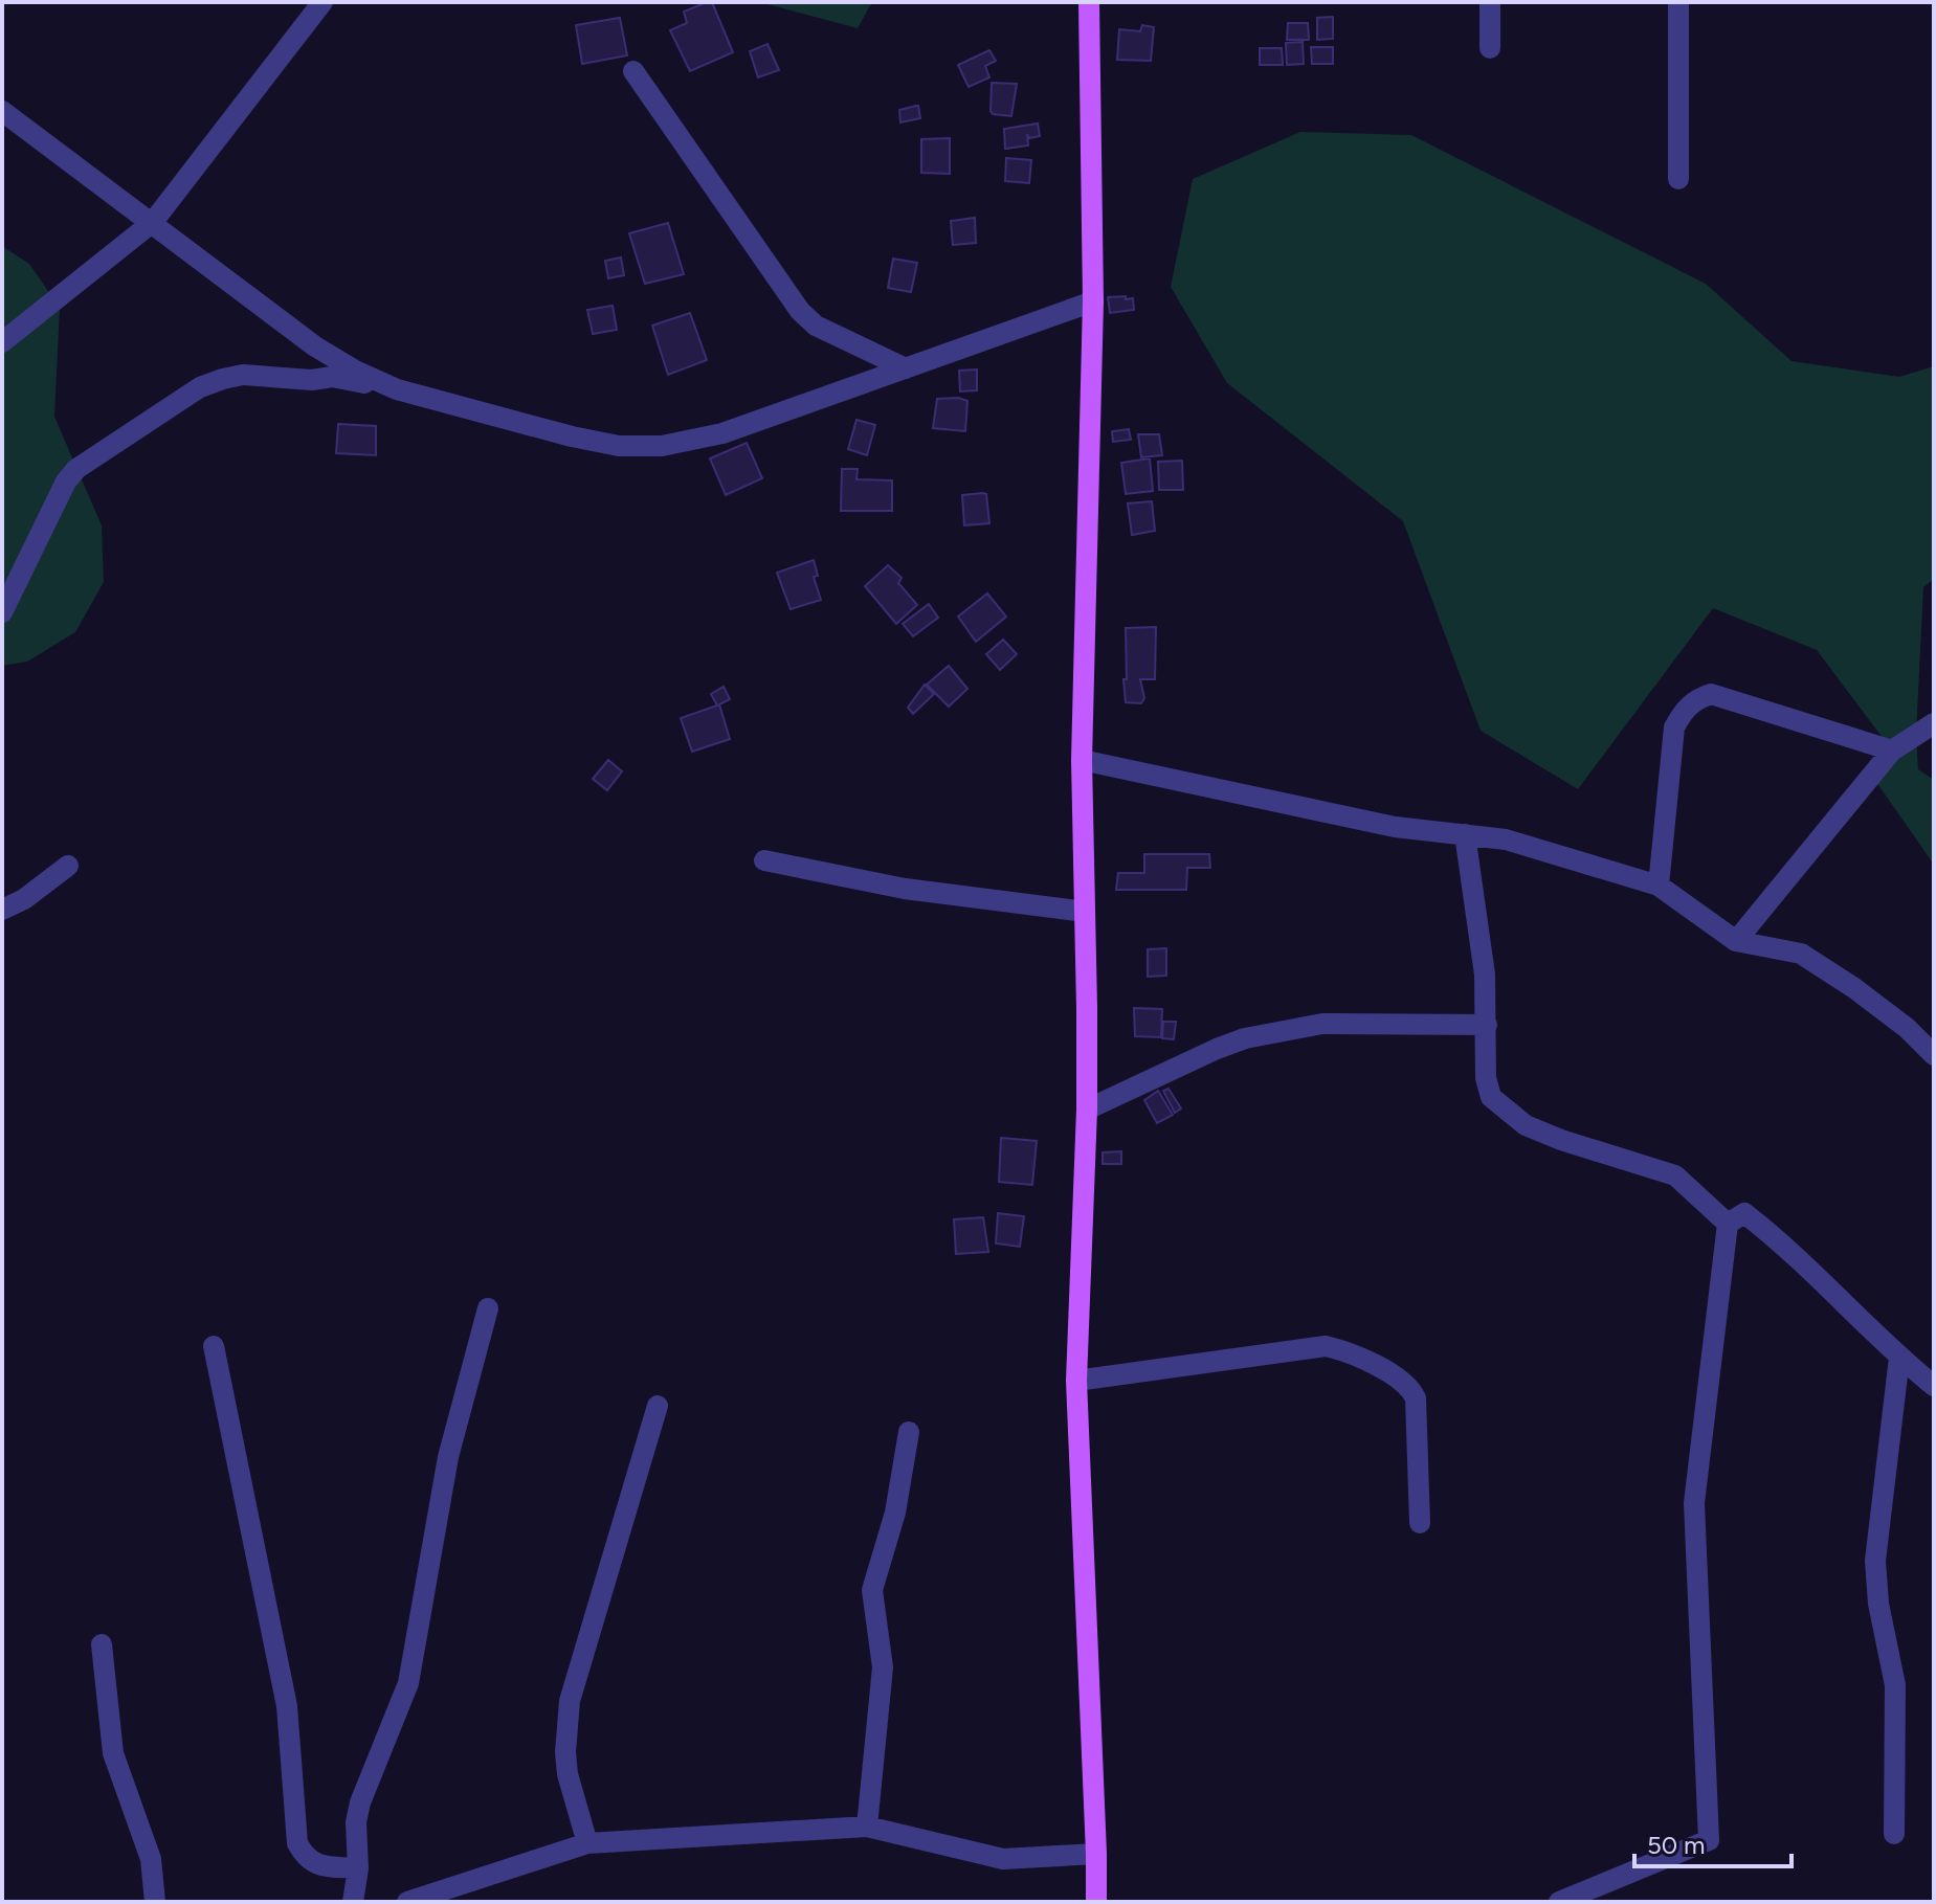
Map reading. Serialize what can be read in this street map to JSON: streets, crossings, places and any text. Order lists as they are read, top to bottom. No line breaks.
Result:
{"scale_bar":"50 m"}
